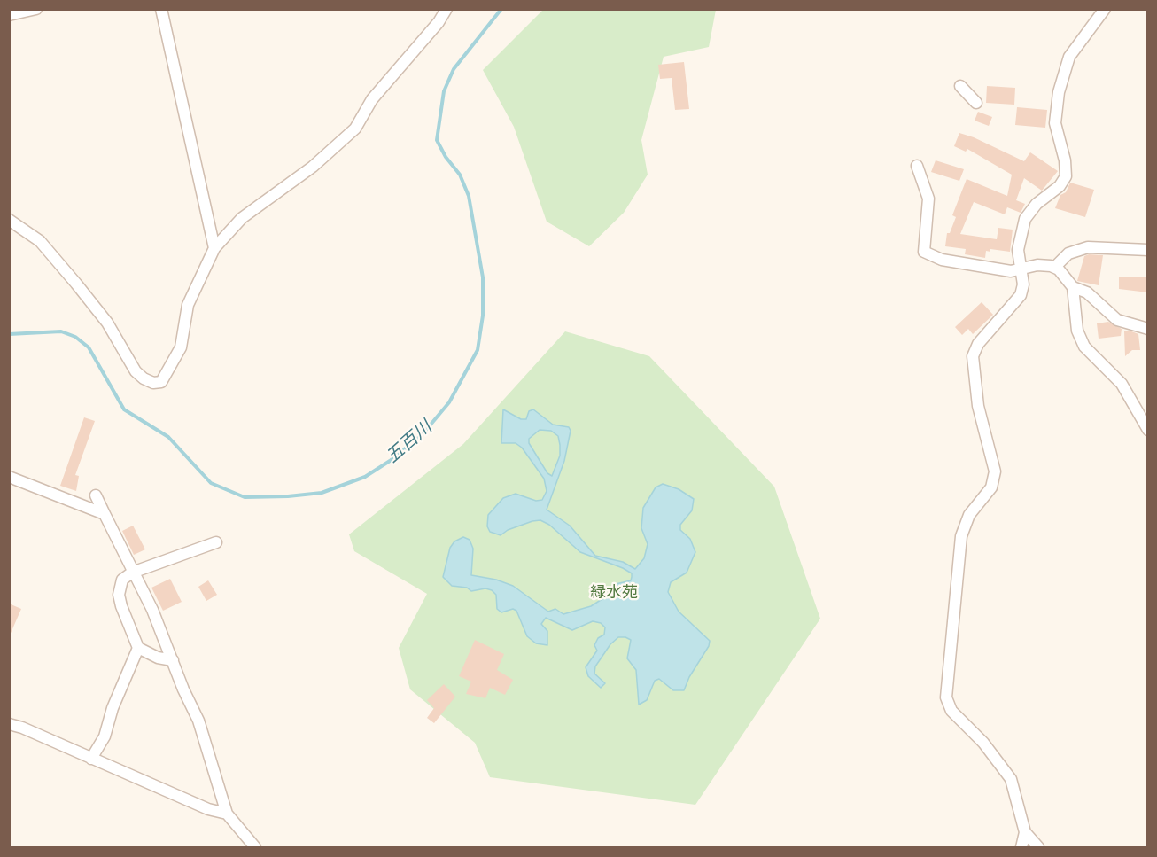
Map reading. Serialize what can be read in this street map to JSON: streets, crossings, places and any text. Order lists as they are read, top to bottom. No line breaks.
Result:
{"water":["五百川"],"parks":["緑水苑"]}
